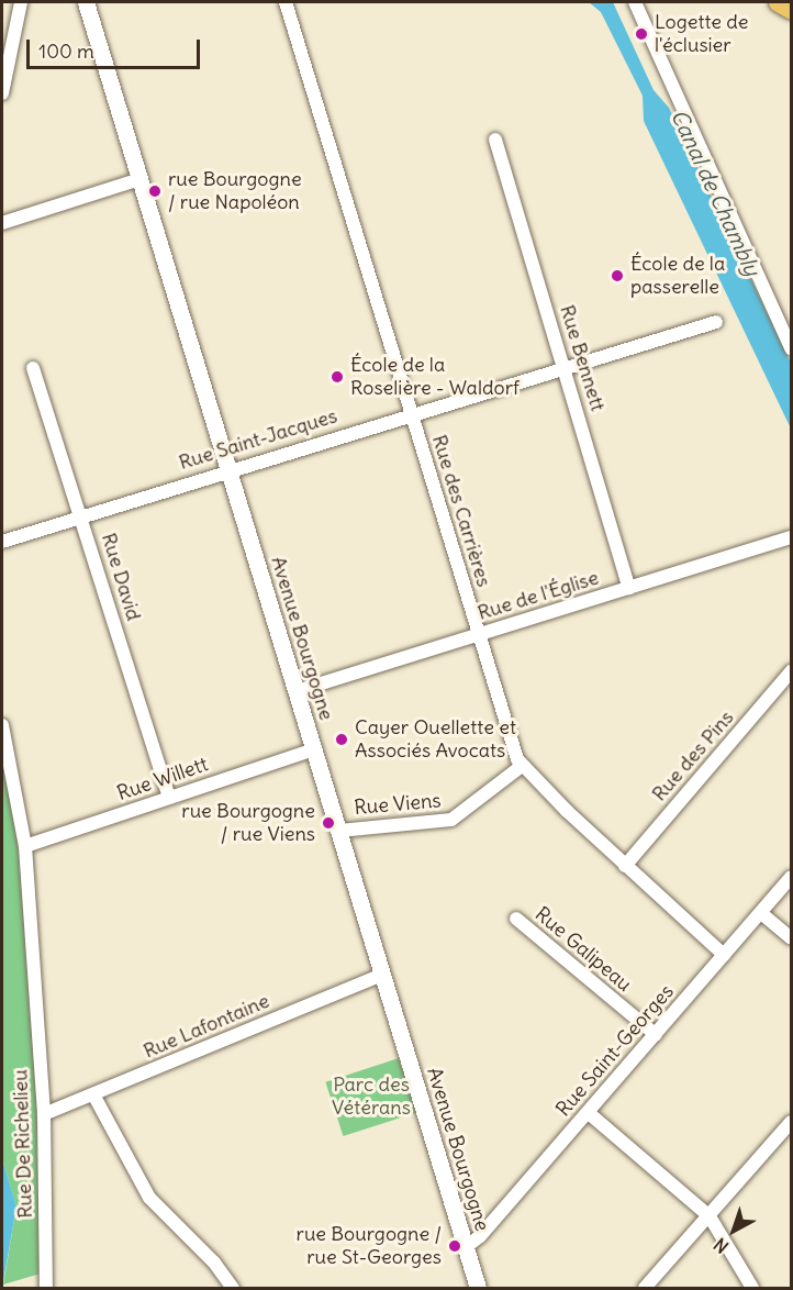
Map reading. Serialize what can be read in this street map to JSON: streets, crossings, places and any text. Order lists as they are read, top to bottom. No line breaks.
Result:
{"streets":{"street":["Rue Bennett","Rue Saint-Jacques","Rue des Carrières","Rue David","Rue de l'Église","Avenue Bourgogne","Rue des Pins","Rue Willett","Rue Viens","Rue Galipeau","Rue Lafontaine","Rue Saint-Georges","Rue De Richelieu"]},"crossings":[["Rue Bennett","Rue Saint-Jacques"],["Rue Bennett","Rue de l'Église"],["Rue Saint-Jacques","Rue des Carrières"],["Rue Saint-Jacques","Rue David"],["Rue Saint-Jacques","Avenue Bourgogne"],["Rue des Carrières","Rue de l'Église"],["Rue des Carrières","Rue des Pins"],["Rue des Carrières","Rue Viens"],["Rue des Carrières","Rue Saint-Georges"],["Rue David","Rue Willett"],["Rue de l'Église","Avenue Bourgogne"],["Avenue Bourgogne","Rue Willett"],["Avenue Bourgogne","Rue Viens"],["Avenue Bourgogne","Rue Lafontaine"],["Avenue Bourgogne","Rue Saint-Georges"],["Rue Willett","Rue De Richelieu"],["Rue Galipeau","Rue Saint-Georges"],["Rue Lafontaine","Rue De Richelieu"]],"water":["Canal de Chambly"],"parks":["Parc des Vétérans"],"places":["Logette de l'éclusier","rue Bourgogne / rue Napoléon","École de la passerelle","École de la Roselière - Waldorf","Cayer Ouellette et Associés Avocats","rue Bourgogne / rue Viens","rue Bourgogne / rue St-Georges"],"scale_bar":"100 m","north":"bottom left"}
